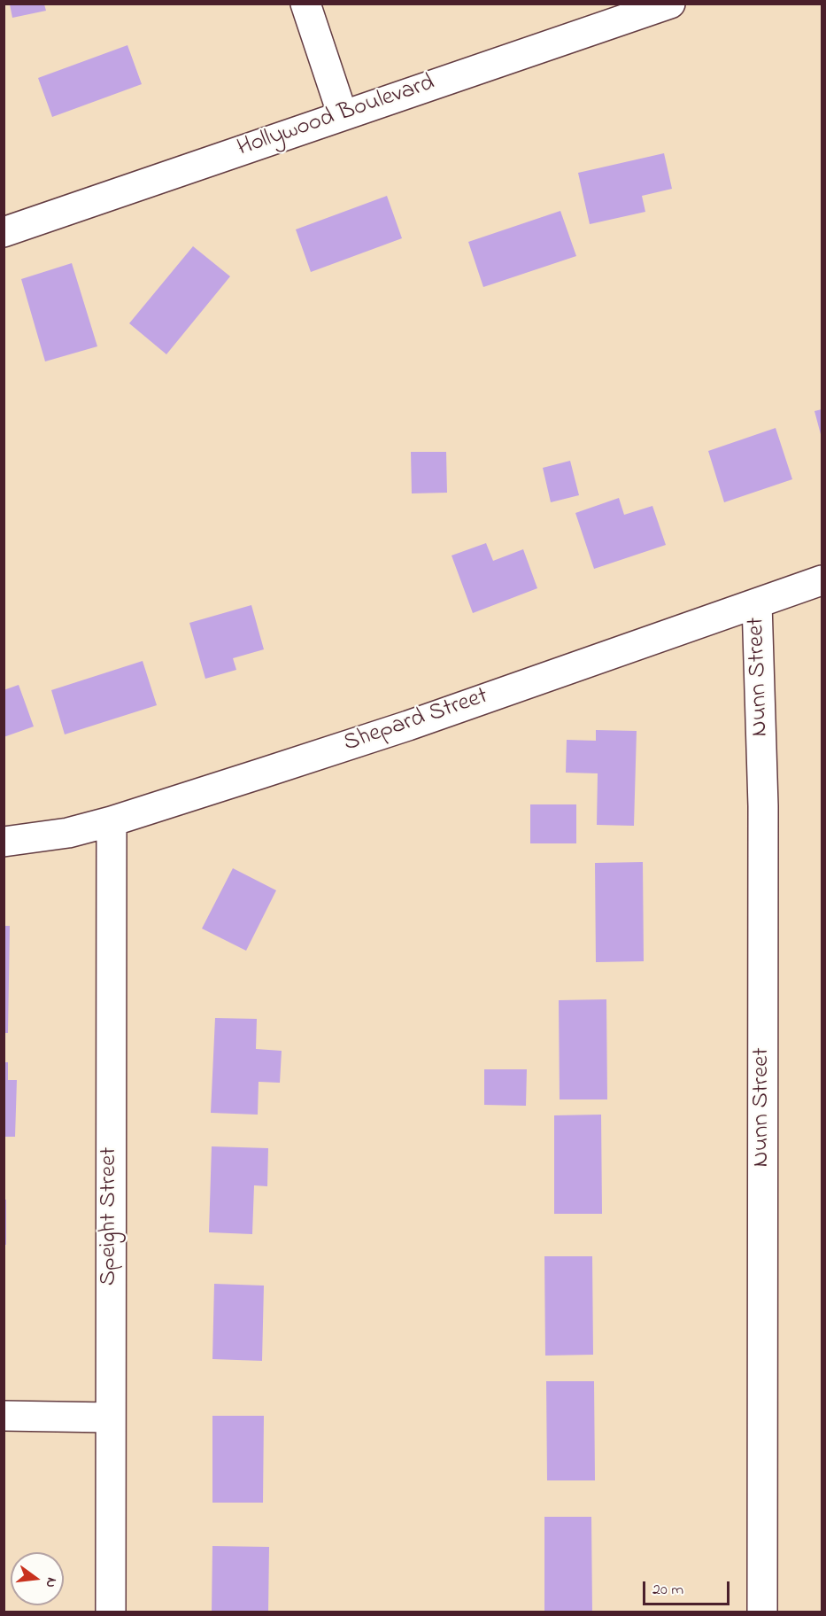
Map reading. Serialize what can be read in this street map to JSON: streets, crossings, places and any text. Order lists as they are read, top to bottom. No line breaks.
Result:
{"streets":{"street":["Hollywood Boulevard","Nunn Street","Shepard Street","Speight Street"]},"crossings":[["Nunn Street","Shepard Street"],["Shepard Street","Speight Street"]],"scale_bar":"20 m","north":"right"}
